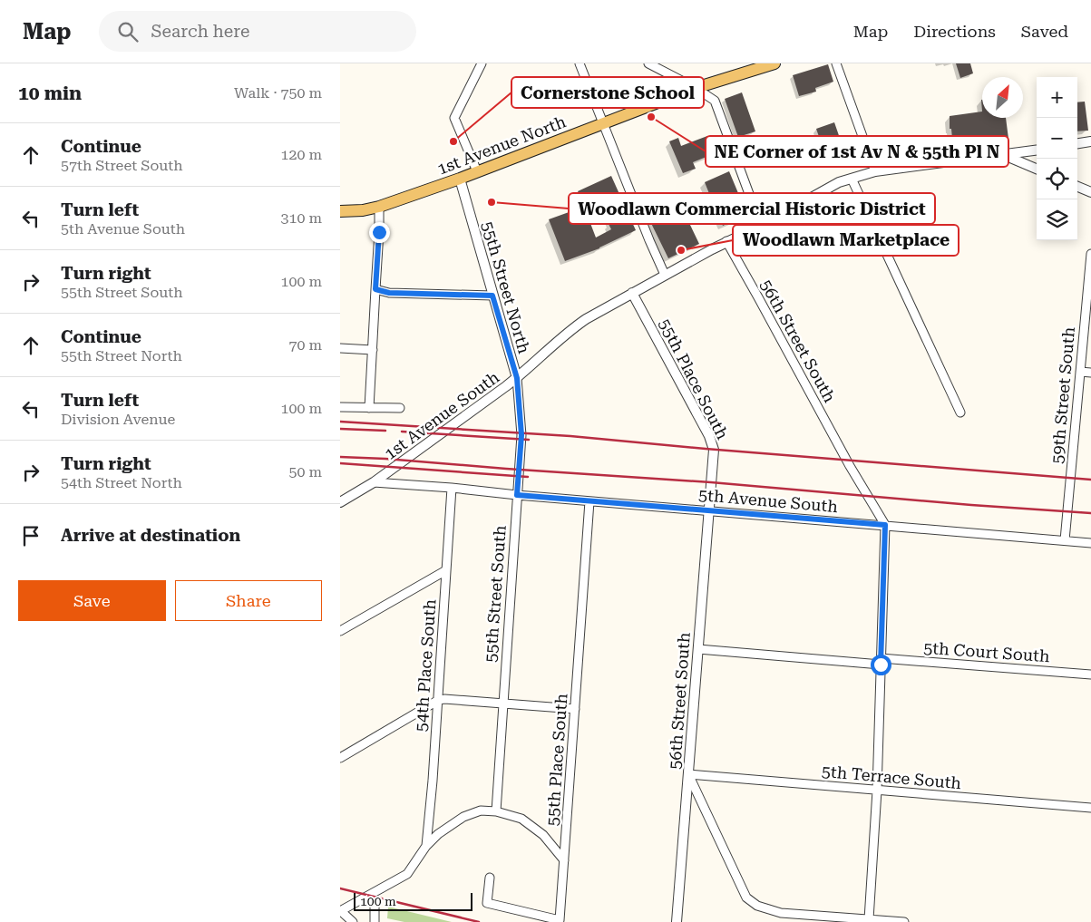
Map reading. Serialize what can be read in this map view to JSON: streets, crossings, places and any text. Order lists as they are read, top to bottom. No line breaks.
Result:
{"streets":{"main road":["1st Avenue North"],"street":["55th Street North","56th Street South","55th Place South","59th Street South","1st Avenue South","5th Avenue South","55th Street South","5th Court South","54th Place South","5th Terrace South"]},"crossings":[["1st Avenue North","55th Street North"],["55th Street North","1st Avenue South"],["55th Street North","55th Street South"],["56th Street South","55th Place South"],["56th Street South","1st Avenue South"],["56th Street South","5th Avenue South"],["56th Street South","5th Court South"],["56th Street South","5th Terrace South"],["55th Place South","1st Avenue South"],["55th Place South","5th Avenue South"],["59th Street South","5th Avenue South"],["1st Avenue South","5th Avenue South"],["1st Avenue South","55th Street South"],["5th Avenue South","55th Street South"],["5th Avenue South","54th Place South"]],"places":["NE Corner of 1st Av N & 55th Pl N","Cornerstone School","Woodlawn Commercial Historic District","Woodlawn Marketplace"],"scale_bar":"100 m","north":"top right","page":{"header":"Map","search":"Search here","nav":["Map","Directions","Saved"],"heading":["10 min","Walk · 750 m"],"map_buttons":["+","−"],"list":[["Continue","57th Street South","120 m"],["Turn left","5th Avenue South","310 m"],["Turn right","55th Street South","100 m"],["Continue","55th Street North","70 m"],["Turn left","Division Avenue","100 m"],["Turn right","54th Street North","50 m"],"Arrive at destination"],"buttons":["Save","Share"],"scale":"100 m"}}
